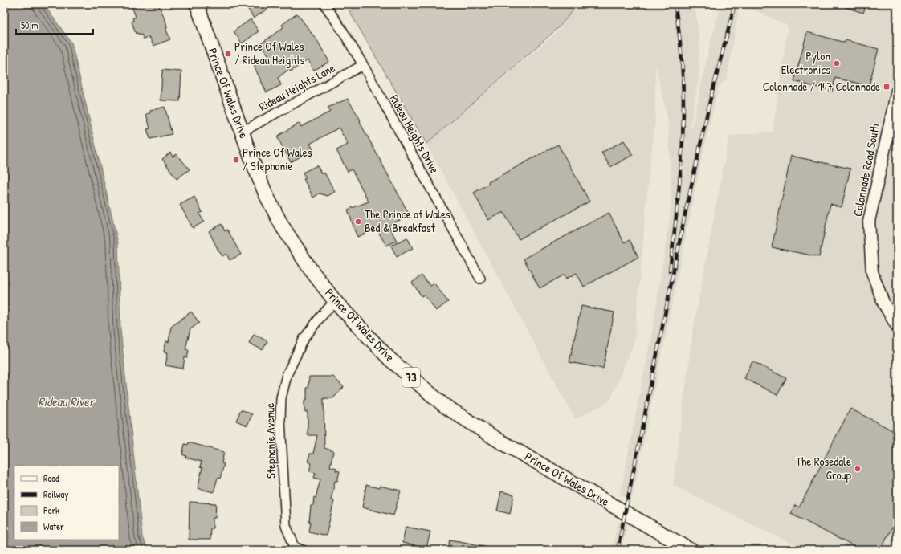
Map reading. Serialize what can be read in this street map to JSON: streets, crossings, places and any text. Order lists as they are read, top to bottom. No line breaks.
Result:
{"streets":{"main road":["Prince Of Wales Drive","73"],"street":["Rideau Heights Lane","Rideau Heights Drive","Colonnade Road South","Stephanie Avenue"]},"crossings":[["Rideau Heights Lane","Prince Of Wales Drive"],["Rideau Heights Lane","Rideau Heights Drive"],["Prince Of Wales Drive","Stephanie Avenue"]],"water":["Rideau River"],"places":{"transit":["Prince Of Wales / Rideau Heights","Colonnade / 147 Colonnade","Prince Of Wales / Stephanie"],"other":["Pylon Electronics","The Prince of Wales Bed & Breakfast","The Rosedale Group"]},"legend":["Road","Railway","Park","Water"],"scale_bar":"50 m"}
